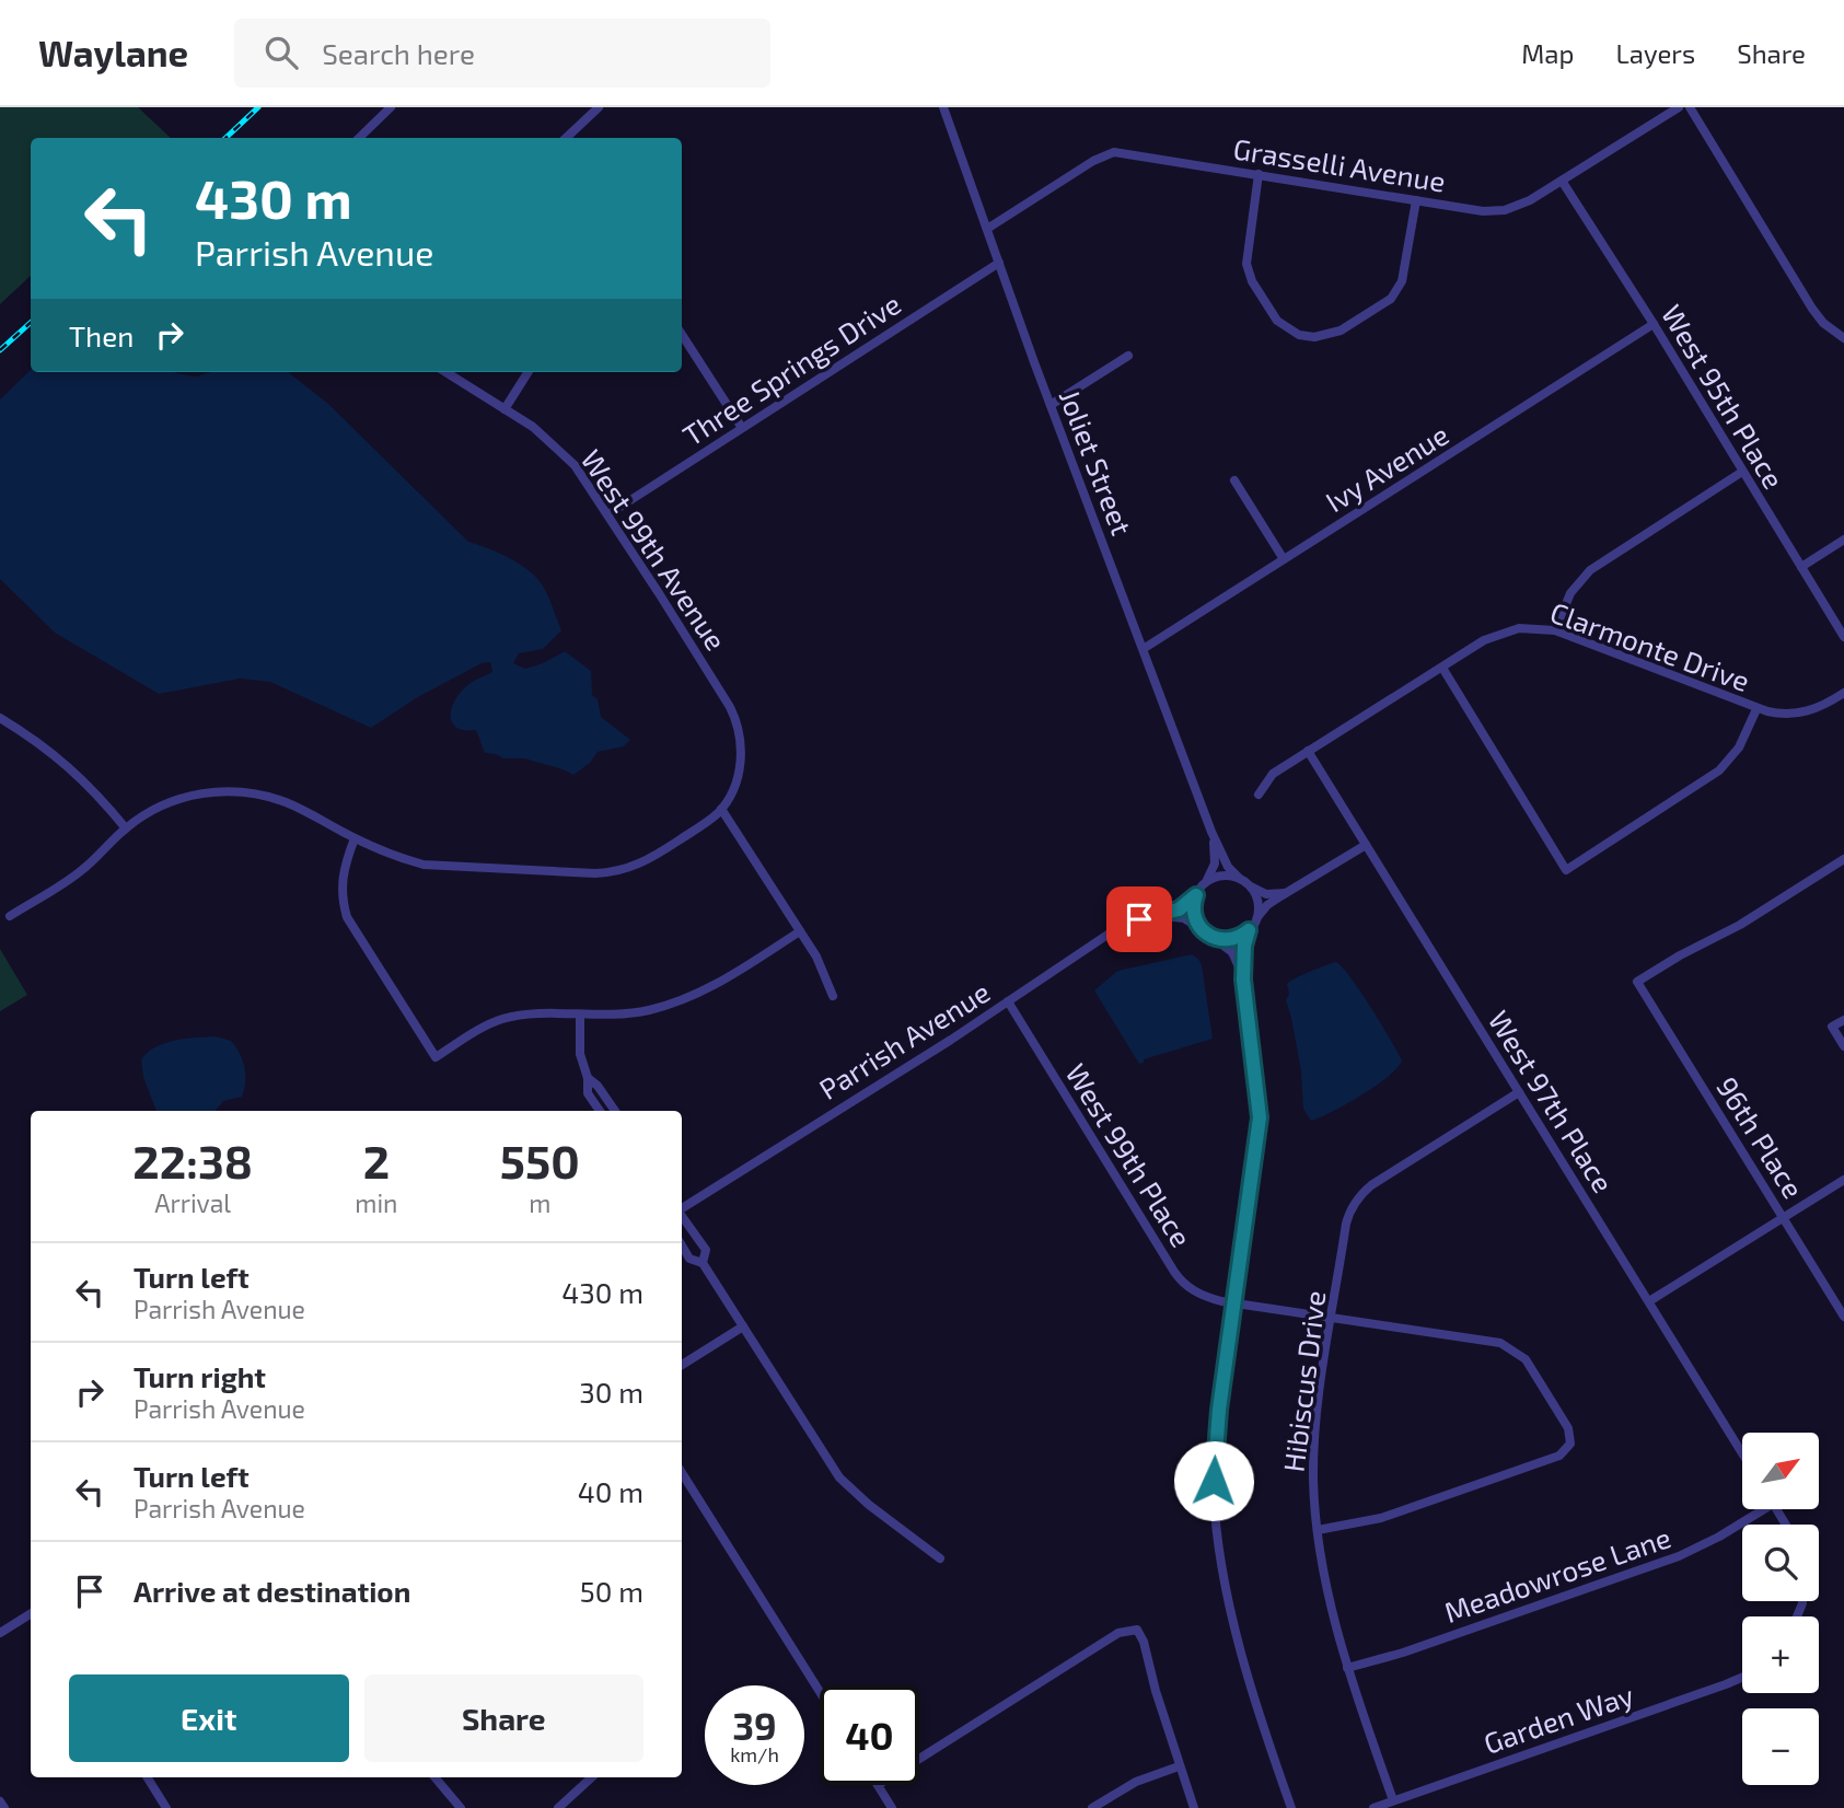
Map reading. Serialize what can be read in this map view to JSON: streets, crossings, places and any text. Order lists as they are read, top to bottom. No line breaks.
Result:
{"streets":{"street":["Grasselli Avenue","Three Springs Drive","West 95th Place","Joliet Street","Ivy Avenue","West 99th Avenue","Clarmonte Drive","Parrish Avenue","West 97th Place","96th Place","West 99th Place","Hibiscus Drive","Meadowrose Lane","Garden Way"]},"crossings":[["Grasselli Avenue","West 95th Place"],["Grasselli Avenue","Joliet Street"],["Three Springs Drive","Joliet Street"],["Three Springs Drive","West 99th Avenue"],["West 95th Place","Ivy Avenue"],["Joliet Street","Ivy Avenue"],["Joliet Street","Parrish Avenue"],["Clarmonte Drive","West 97th Place"],["Parrish Avenue","West 99th Place"],["West 97th Place","Hibiscus Drive"],["West 99th Place","Hibiscus Drive"],["Hibiscus Drive","Meadowrose Lane"],["Hibiscus Drive","Garden Way"]],"north":"top right","page":{"header":"Waylane","search":"Search here","nav":["Map","Layers","Share"],"turn":["430 m","Parrish Avenue"],"then":"Then","eta":["22:38","Arrival","2","min","550","m"],"list":[{"name":"Turn left","note":"Parrish Avenue","value":"430 m"},{"name":"Turn right","note":"Parrish Avenue","value":"30 m"},{"name":"Turn left","note":"Parrish Avenue","value":"40 m"},{"name":"Arrive at destination","value":"50 m"}],"map_buttons":["+","−"],"buttons":["Exit","Share"],"speed":"39 km/h","limit":"40"}}
